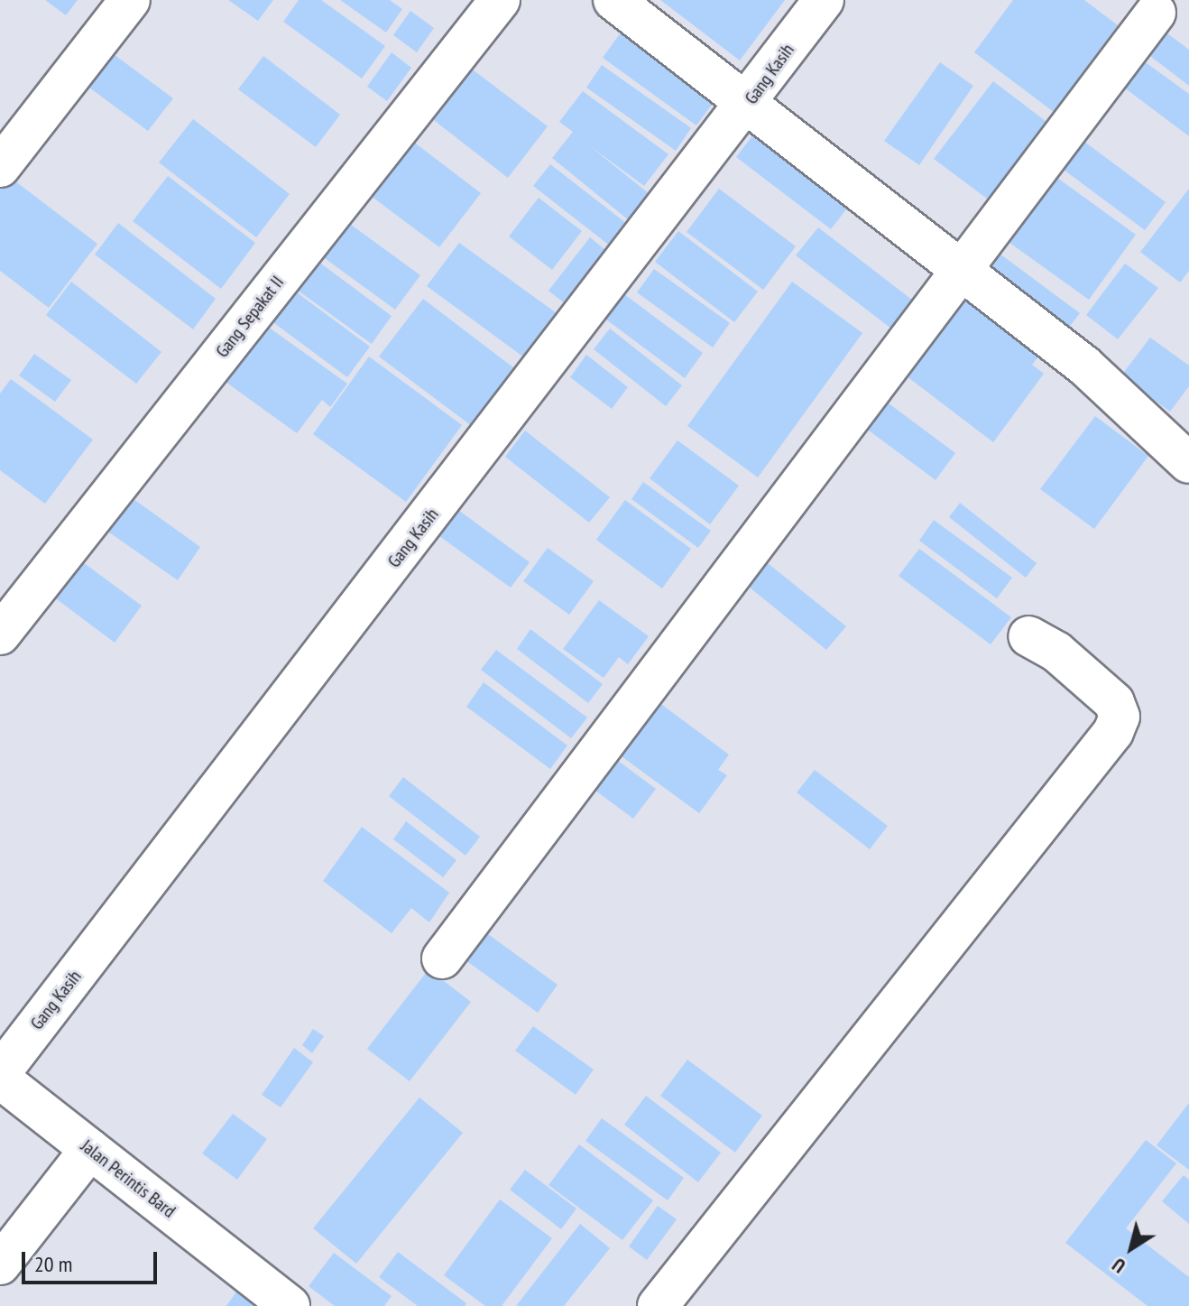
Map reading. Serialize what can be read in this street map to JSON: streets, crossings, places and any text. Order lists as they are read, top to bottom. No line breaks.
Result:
{"streets":{"street":["Gang Kasih","Gang Sepakat II","Jalan Perintis Bard"]},"crossings":[["Gang Kasih","Jalan Perintis Bard"]],"scale_bar":"20 m","north":"bottom left"}
